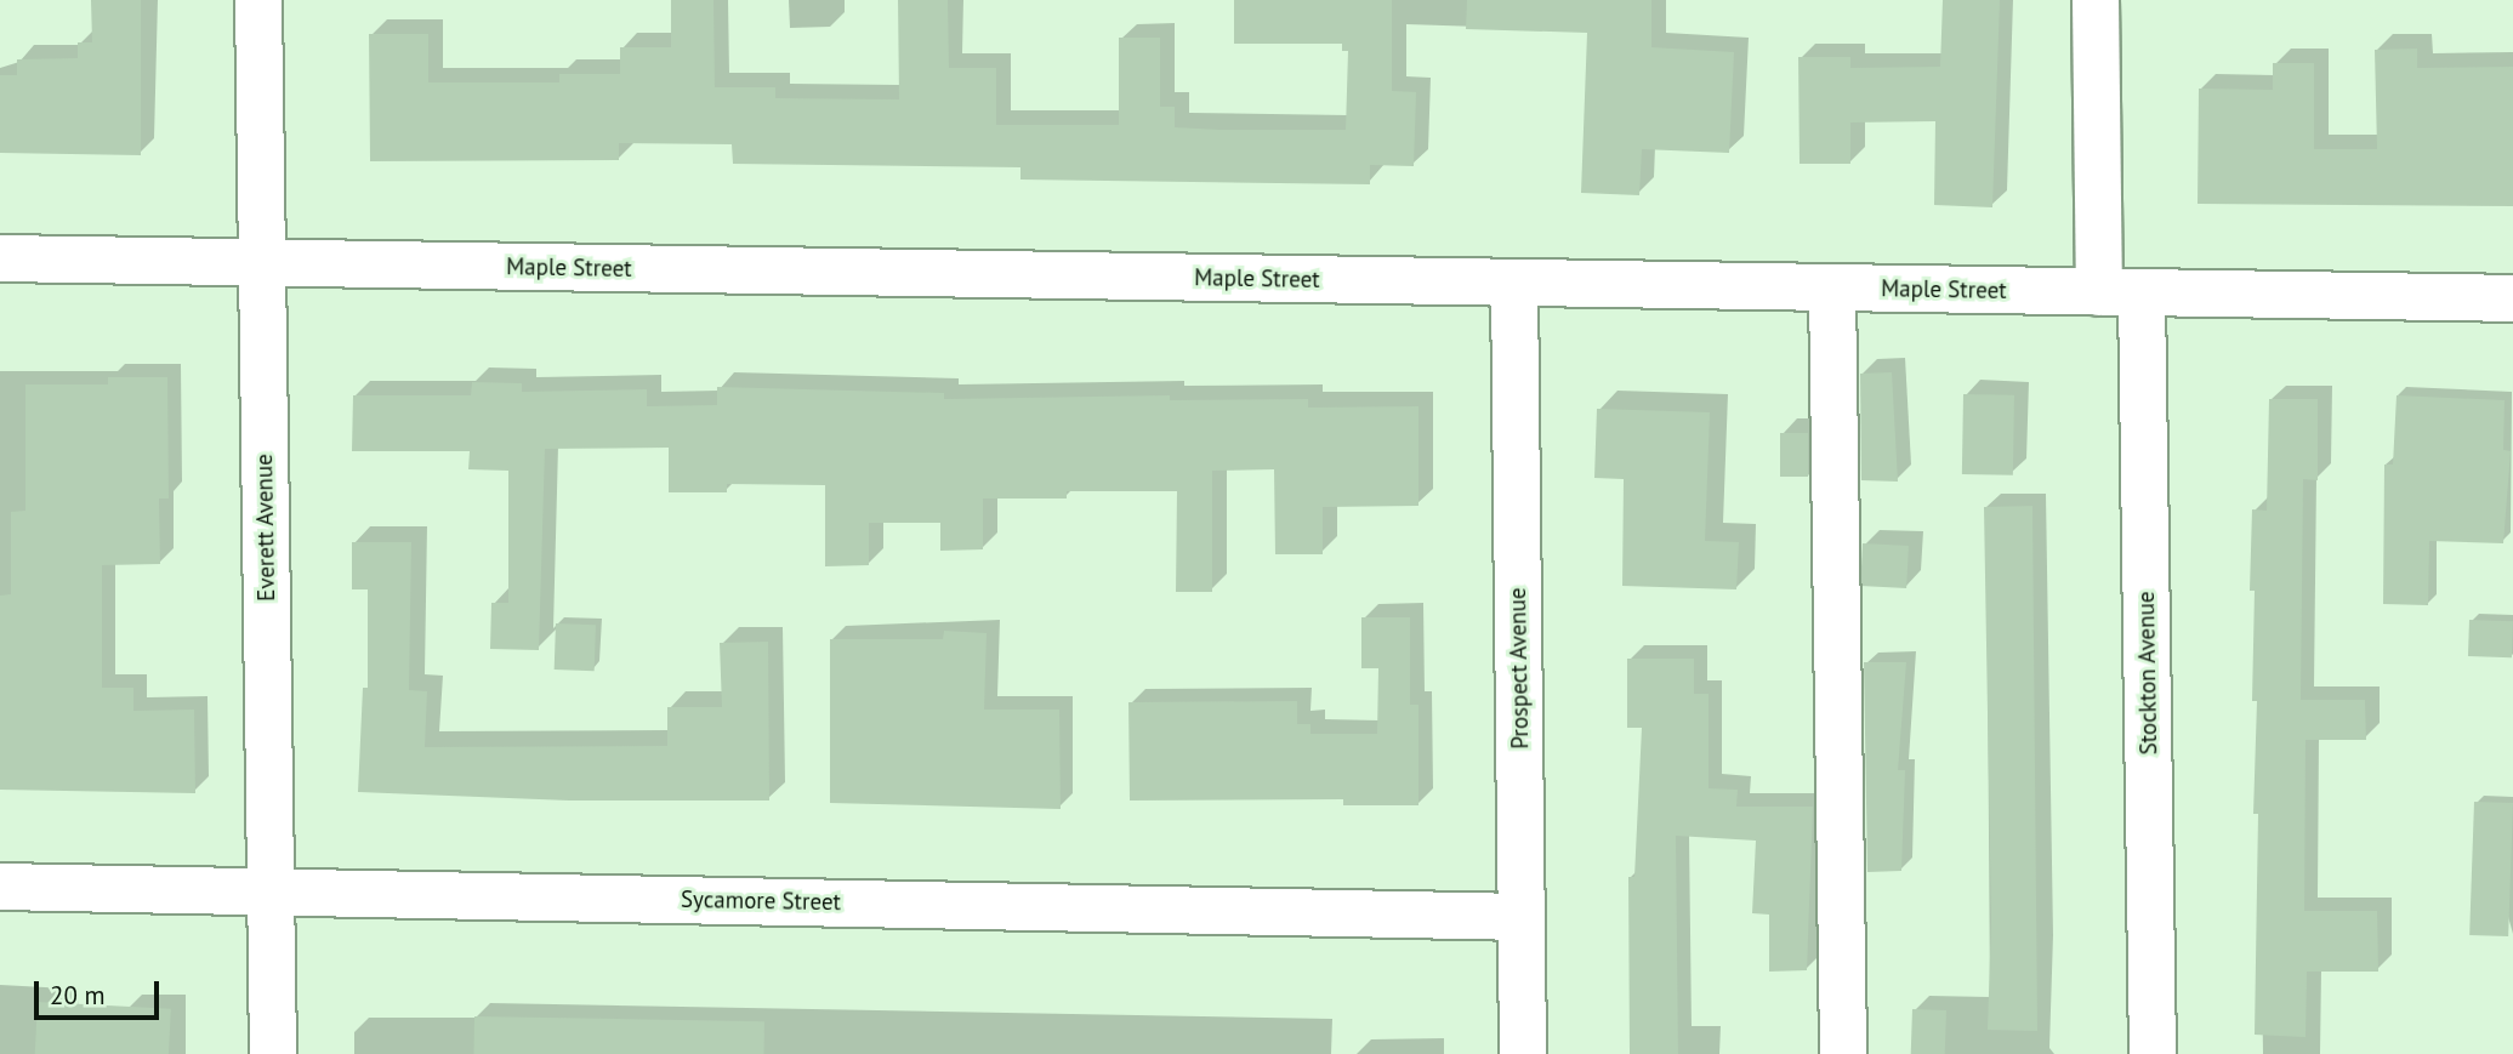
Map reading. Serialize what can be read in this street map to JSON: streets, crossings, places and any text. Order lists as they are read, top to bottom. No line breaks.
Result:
{"streets":{"street":["Maple Street","Everett Avenue","Prospect Avenue","Stockton Avenue","Sycamore Street"]},"crossings":[["Maple Street","Everett Avenue"],["Maple Street","Prospect Avenue"],["Maple Street","Stockton Avenue"],["Everett Avenue","Sycamore Street"],["Prospect Avenue","Sycamore Street"]],"scale_bar":"20 m"}
